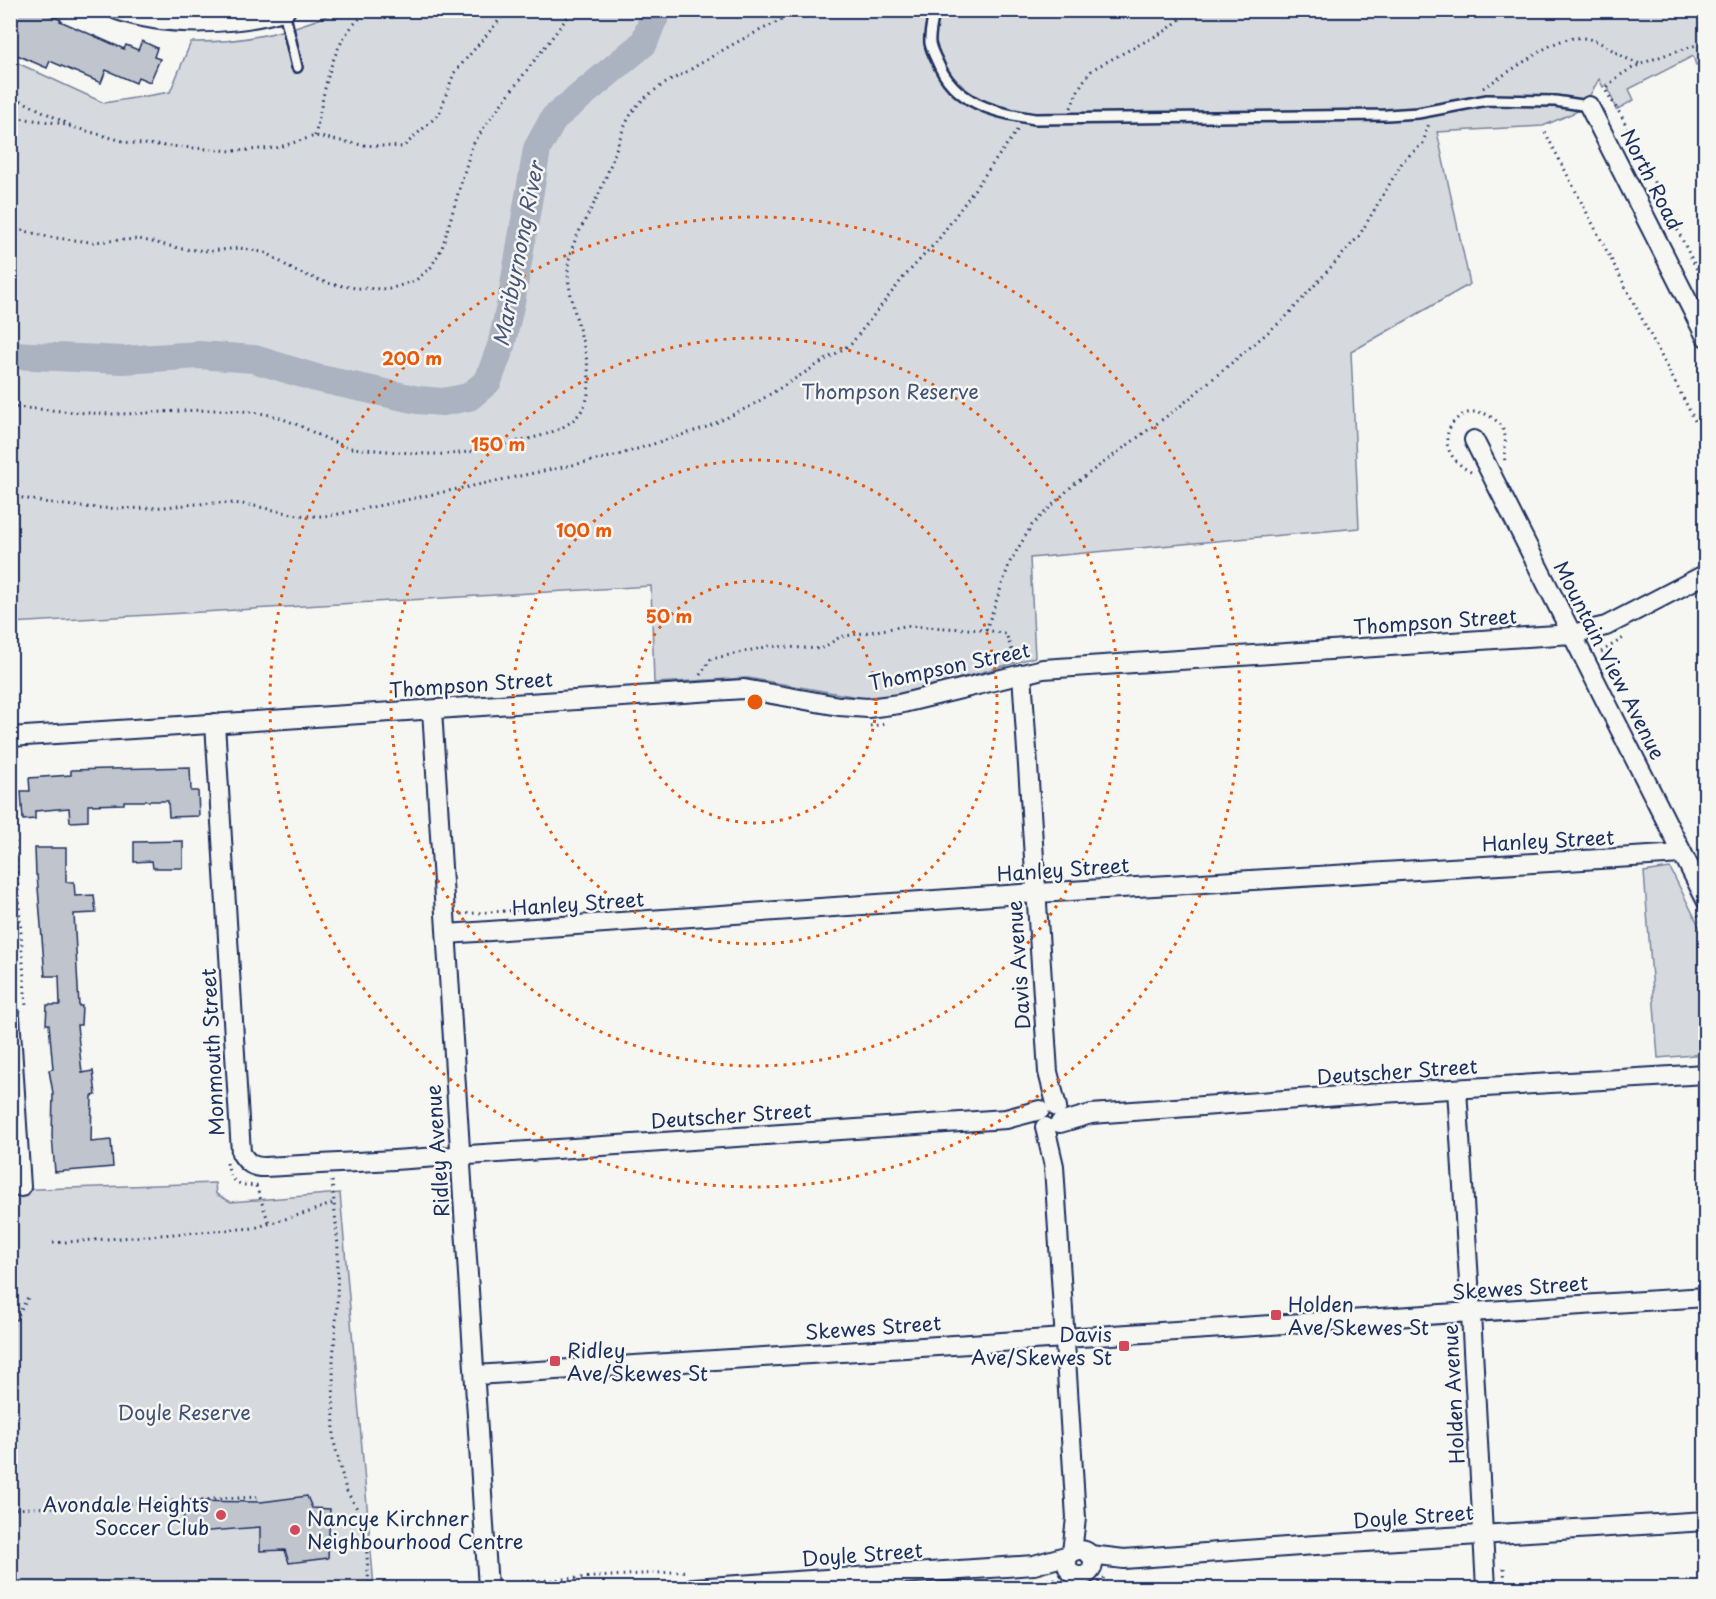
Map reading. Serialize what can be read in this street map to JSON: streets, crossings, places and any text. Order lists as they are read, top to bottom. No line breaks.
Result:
{"streets":{"street":["North Road","Thompson Street","Mountain View Avenue","Hanley Street","Davis Avenue","Monmouth Street","Deutscher Street","Ridley Avenue","Skewes Street","Holden Avenue","Doyle Street"]},"crossings":[["Thompson Street","Mountain View Avenue"],["Thompson Street","Davis Avenue"],["Thompson Street","Monmouth Street"],["Thompson Street","Ridley Avenue"],["Mountain View Avenue","Hanley Street"],["Hanley Street","Davis Avenue"],["Hanley Street","Ridley Avenue"],["Davis Avenue","Deutscher Street"],["Davis Avenue","Skewes Street"],["Davis Avenue","Doyle Street"],["Monmouth Street","Deutscher Street"],["Monmouth Street","Ridley Avenue"],["Deutscher Street","Ridley Avenue"],["Deutscher Street","Holden Avenue"],["Ridley Avenue","Skewes Street"],["Skewes Street","Holden Avenue"],["Holden Avenue","Doyle Street"]],"water":["Maribyrnong River"],"parks":["Thompson Reserve","Doyle Reserve"],"places":{"transit":["Holden Ave/Skewes St","Davis Ave/Skewes St","Ridley Ave/Skewes St"],"other":["Avondale Heights Soccer Club","Nancye Kirchner Neighbourhood Centre"]},"rings":["200 m","150 m","100 m","50 m"]}
